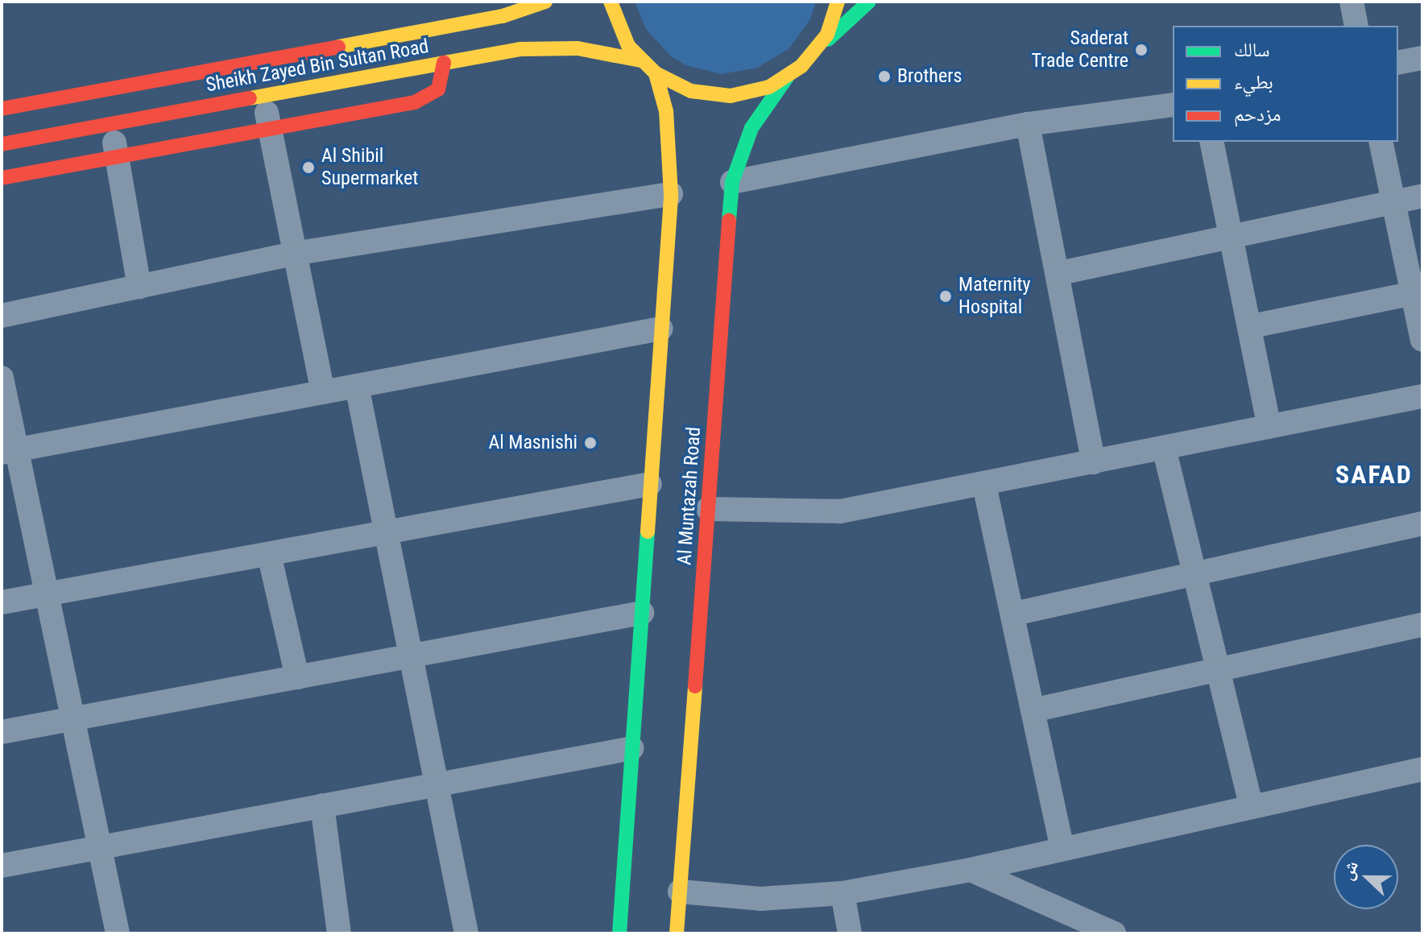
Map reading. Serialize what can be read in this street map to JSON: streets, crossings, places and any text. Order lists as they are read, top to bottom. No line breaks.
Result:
{"streets":{"street":["Sheikh Zayed Bin Sultan Road","Al Muntazah Road"]},"districts":["SAFAD"],"places":["Saderat Trade Centre","Brothers","Al Shibil Supermarket","Maternity Hospital","Al Masnishi"],"legend":["سالك","بطيء","مزدحم"],"north":"left"}
